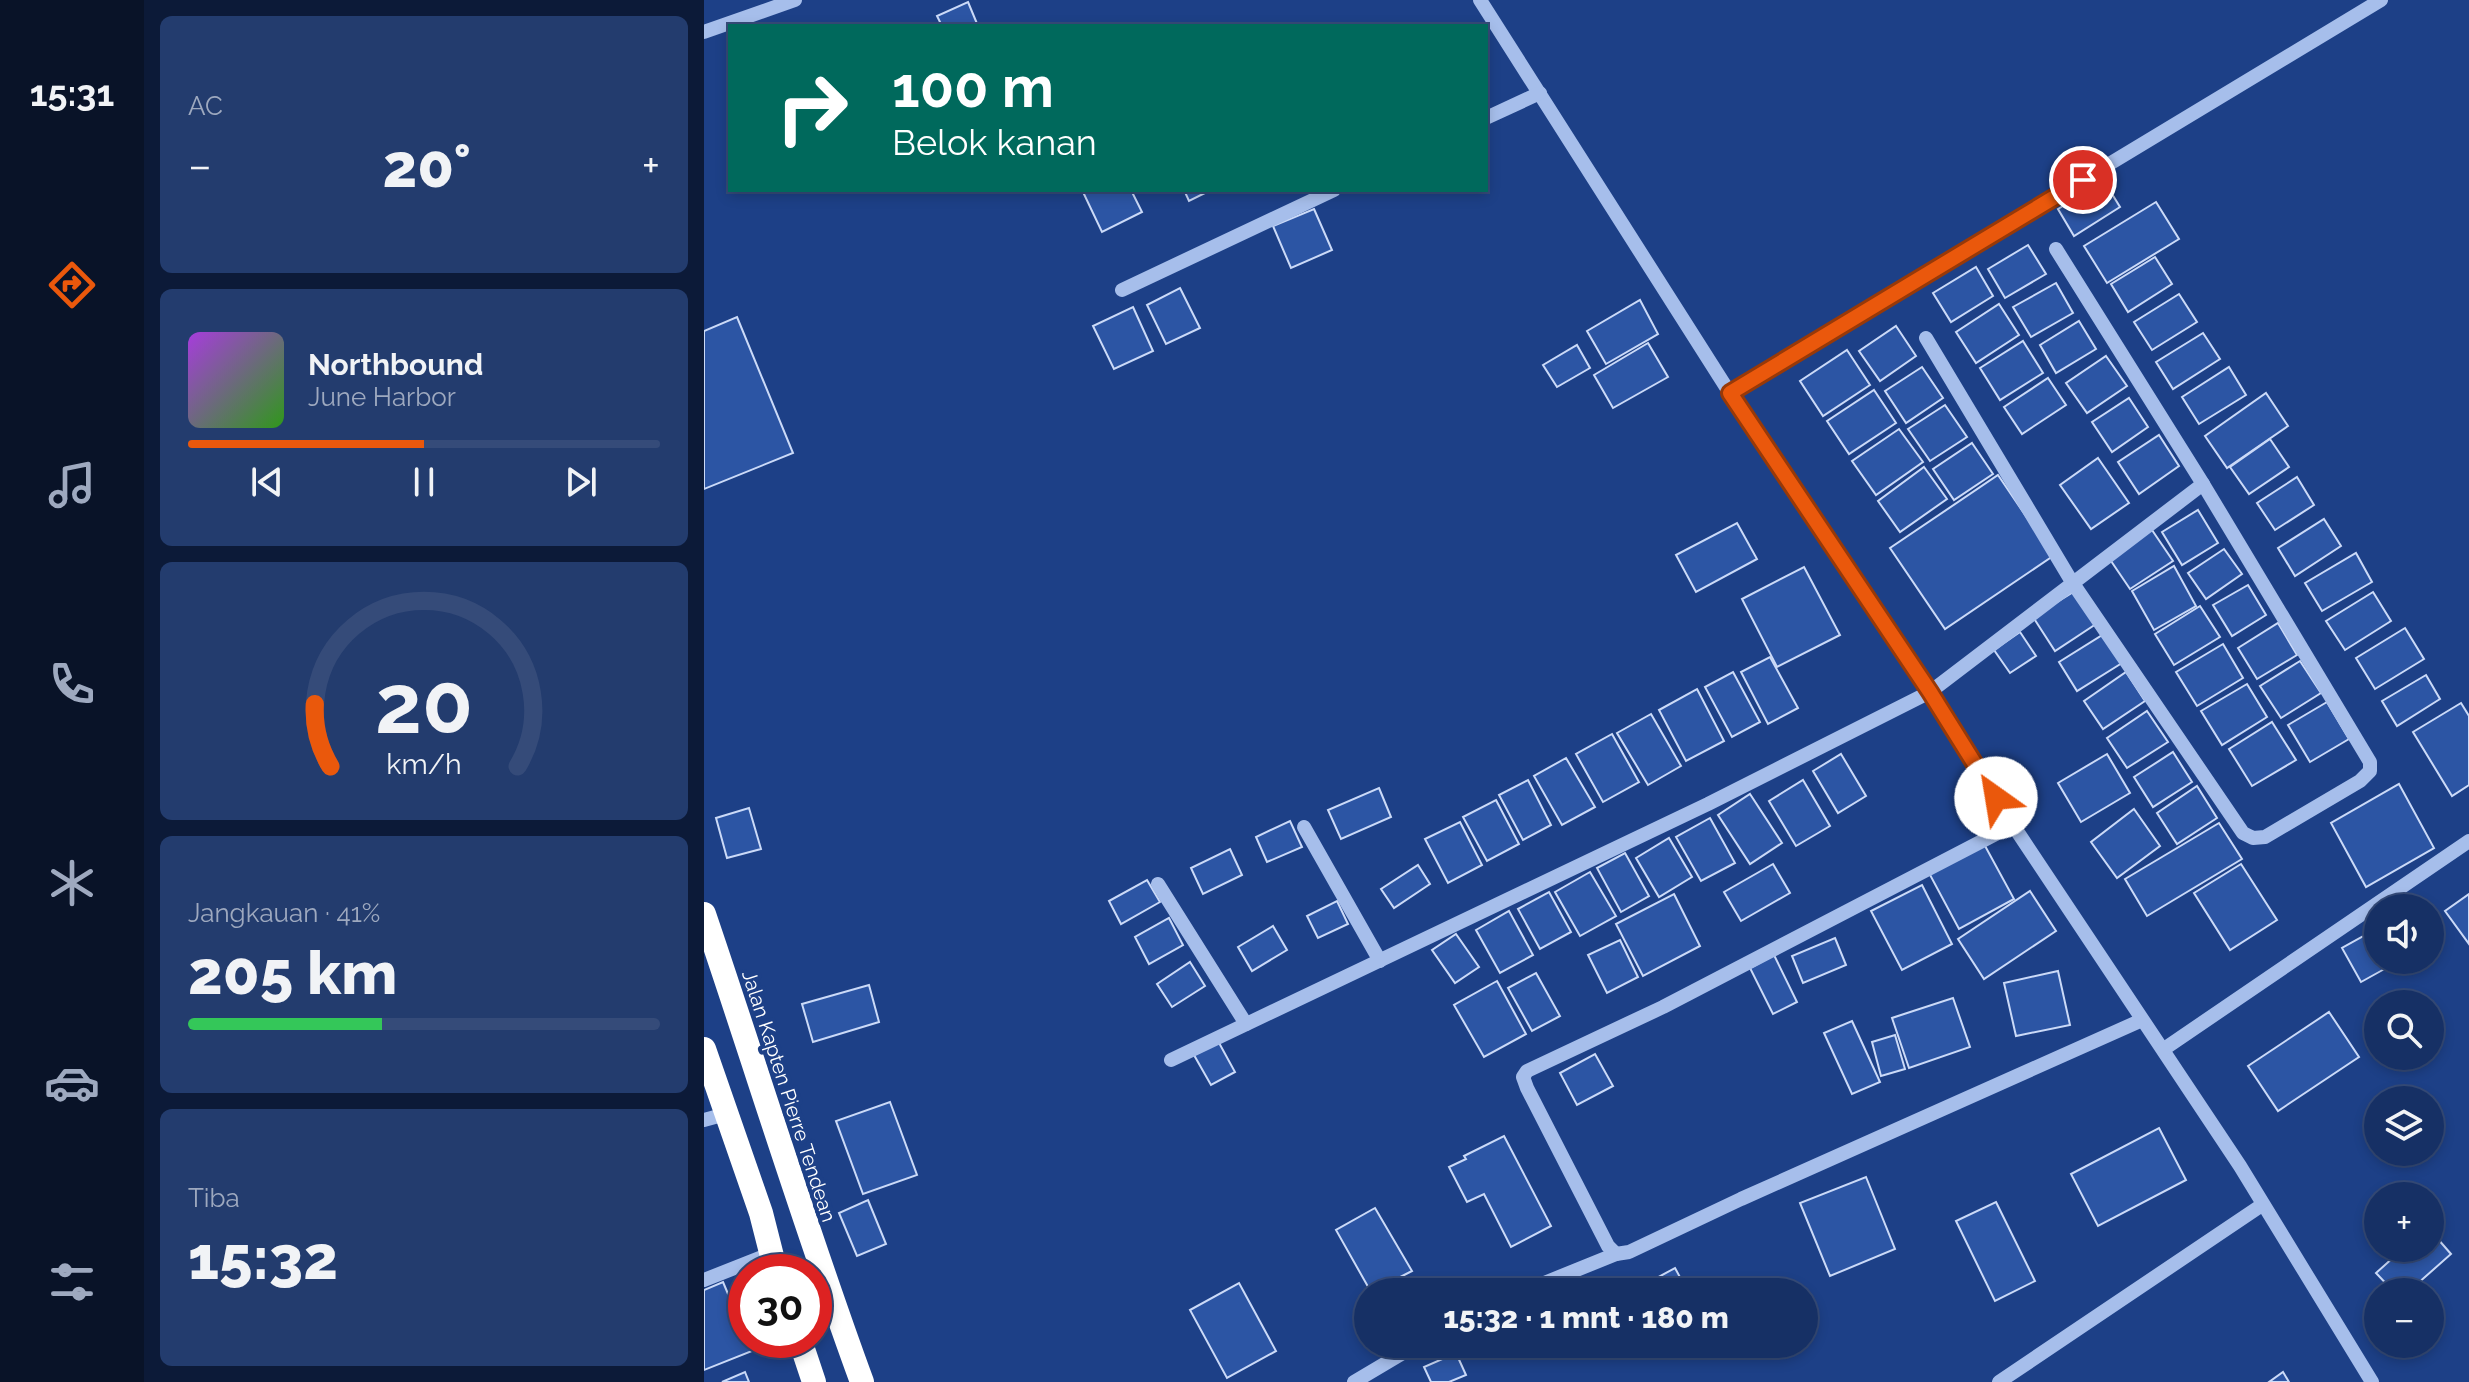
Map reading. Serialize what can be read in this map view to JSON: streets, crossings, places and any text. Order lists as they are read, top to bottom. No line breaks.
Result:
{"streets":{"highway":["Jalan Kapten Pierre Tendean"]},"page":{"tabs":"15:31","tile":["AC",["Jangkauan · 41%","205 km"],["Tiba","15:32"]],"turn":["100 m","Belok kanan"],"heat":["−","20°","+"],"song":["Northbound","June Harbor"],"map_buttons":["+","−"],"limit":"30","trip":"15:32 · 1 mnt · 180 m","gauge":["20","km/h"]}}
